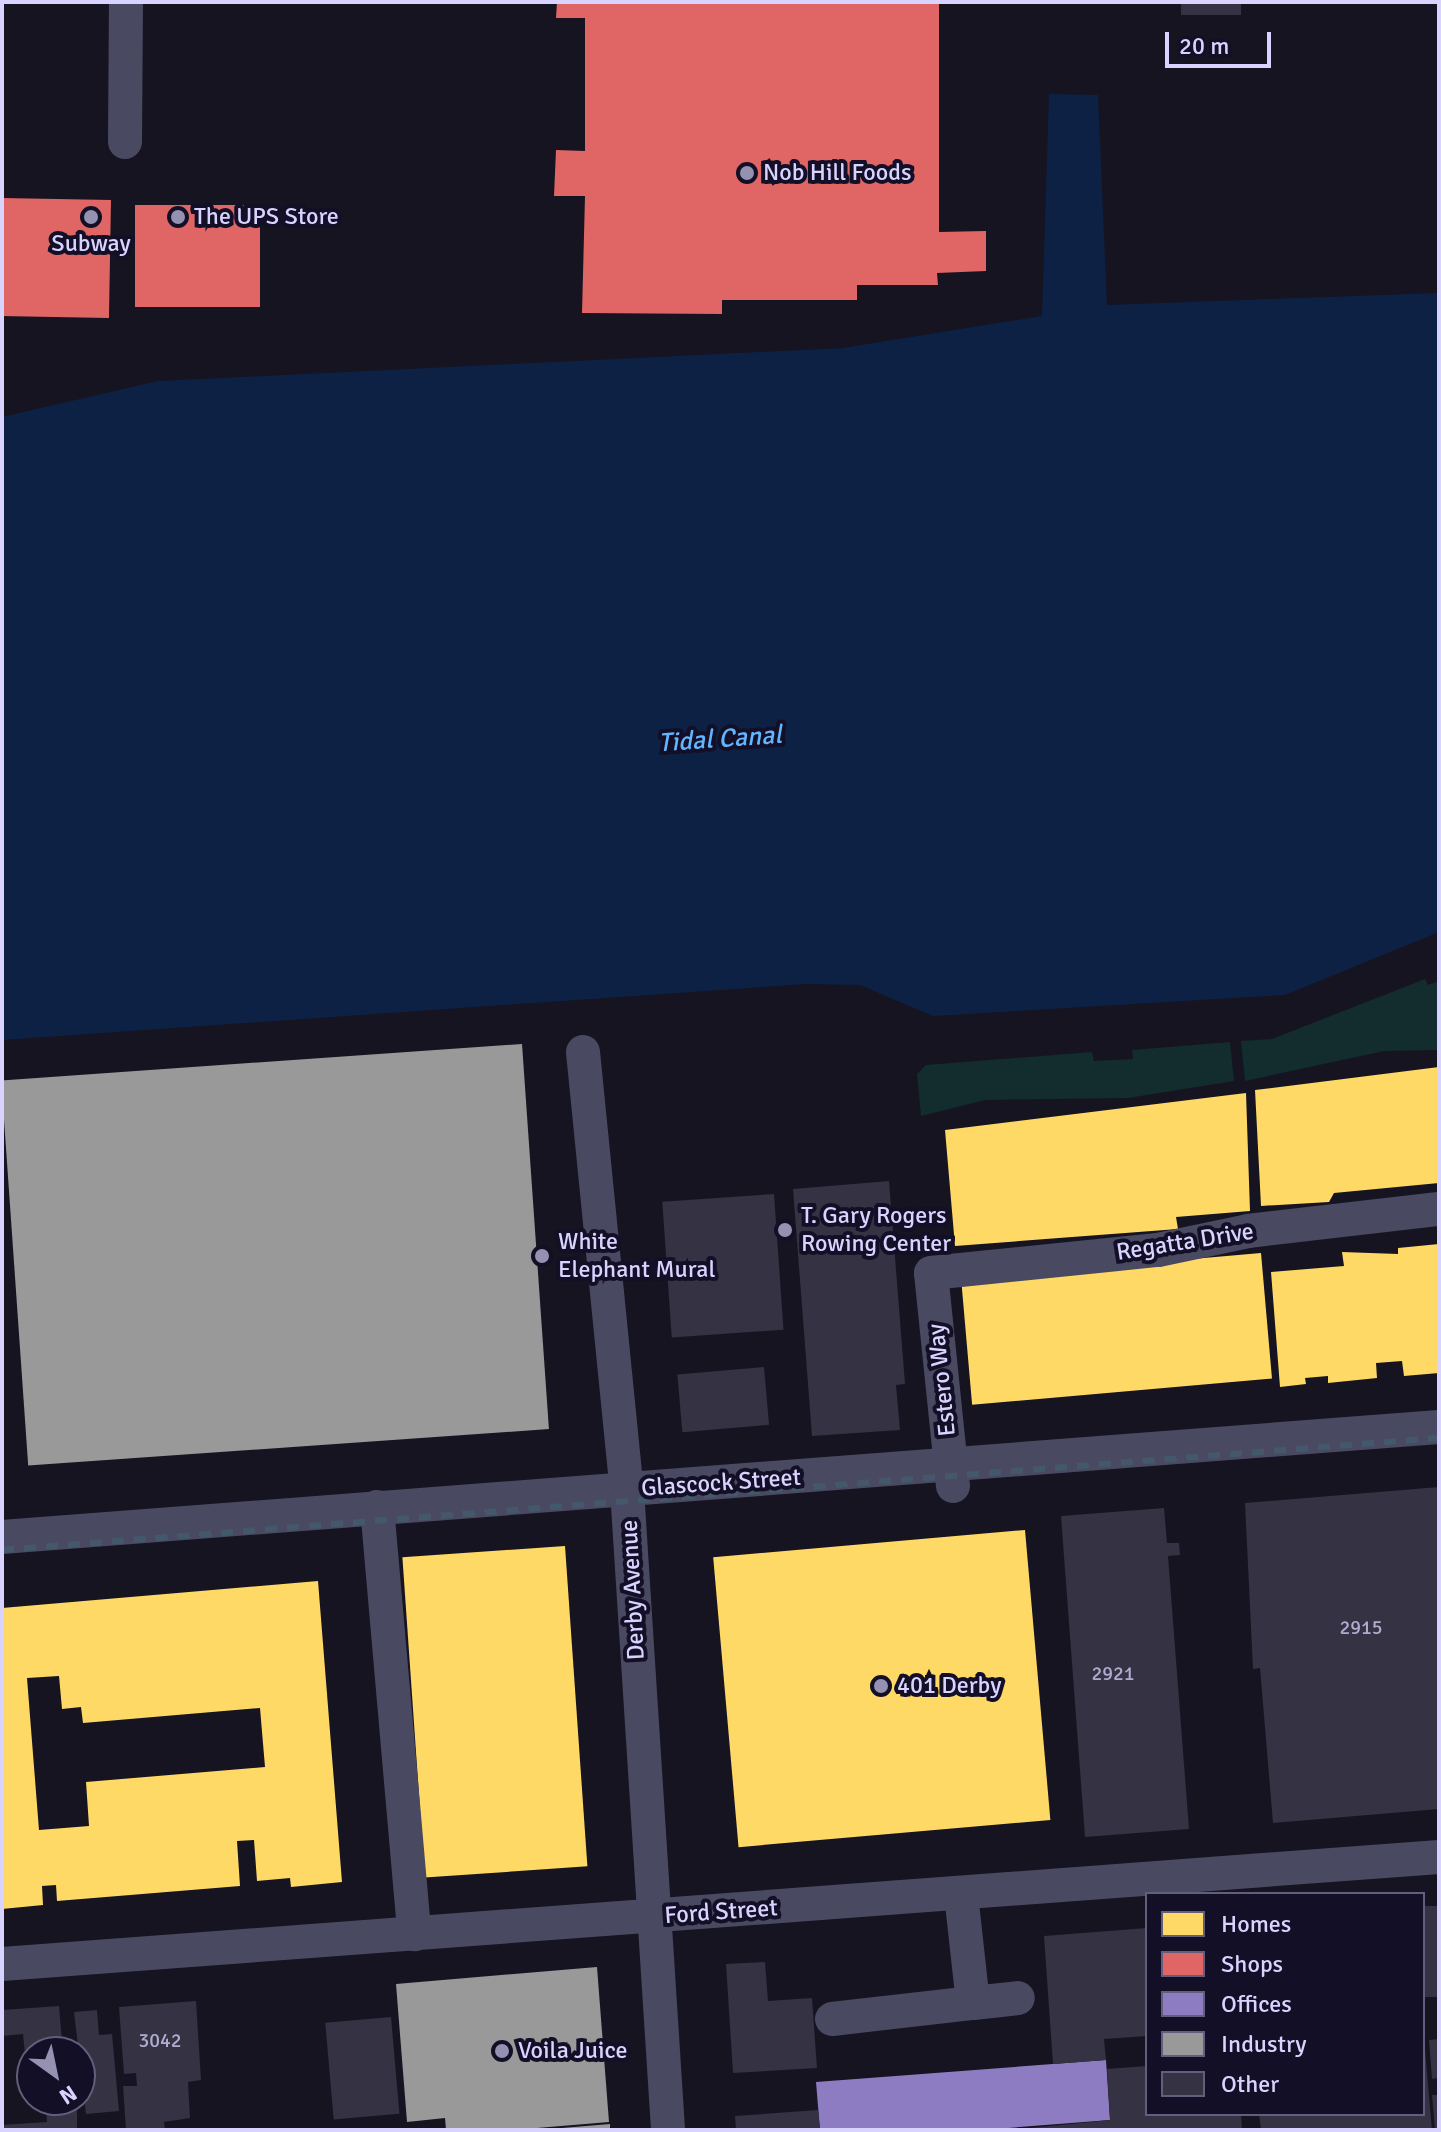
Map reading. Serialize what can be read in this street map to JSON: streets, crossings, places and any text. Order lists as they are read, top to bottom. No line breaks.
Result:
{"streets":{"street":["Regatta Drive","Estero Way","Glascock Street","Derby Avenue","Ford Street"]},"crossings":[["Regatta Drive","Estero Way"],["Estero Way","Glascock Street"],["Glascock Street","Derby Avenue"],["Derby Avenue","Ford Street"]],"water":["Tidal Canal"],"places":["Nob Hill Foods","Subway","The UPS Store","T. Gary Rogers Rowing Center","White Elephant Mural","401 Derby","Voila Juice"],"house_numbers":["2915","2921","3042"],"legend":["Homes","Shops","Offices","Industry","Other"],"scale_bar":"20 m","north":"bottom right"}
